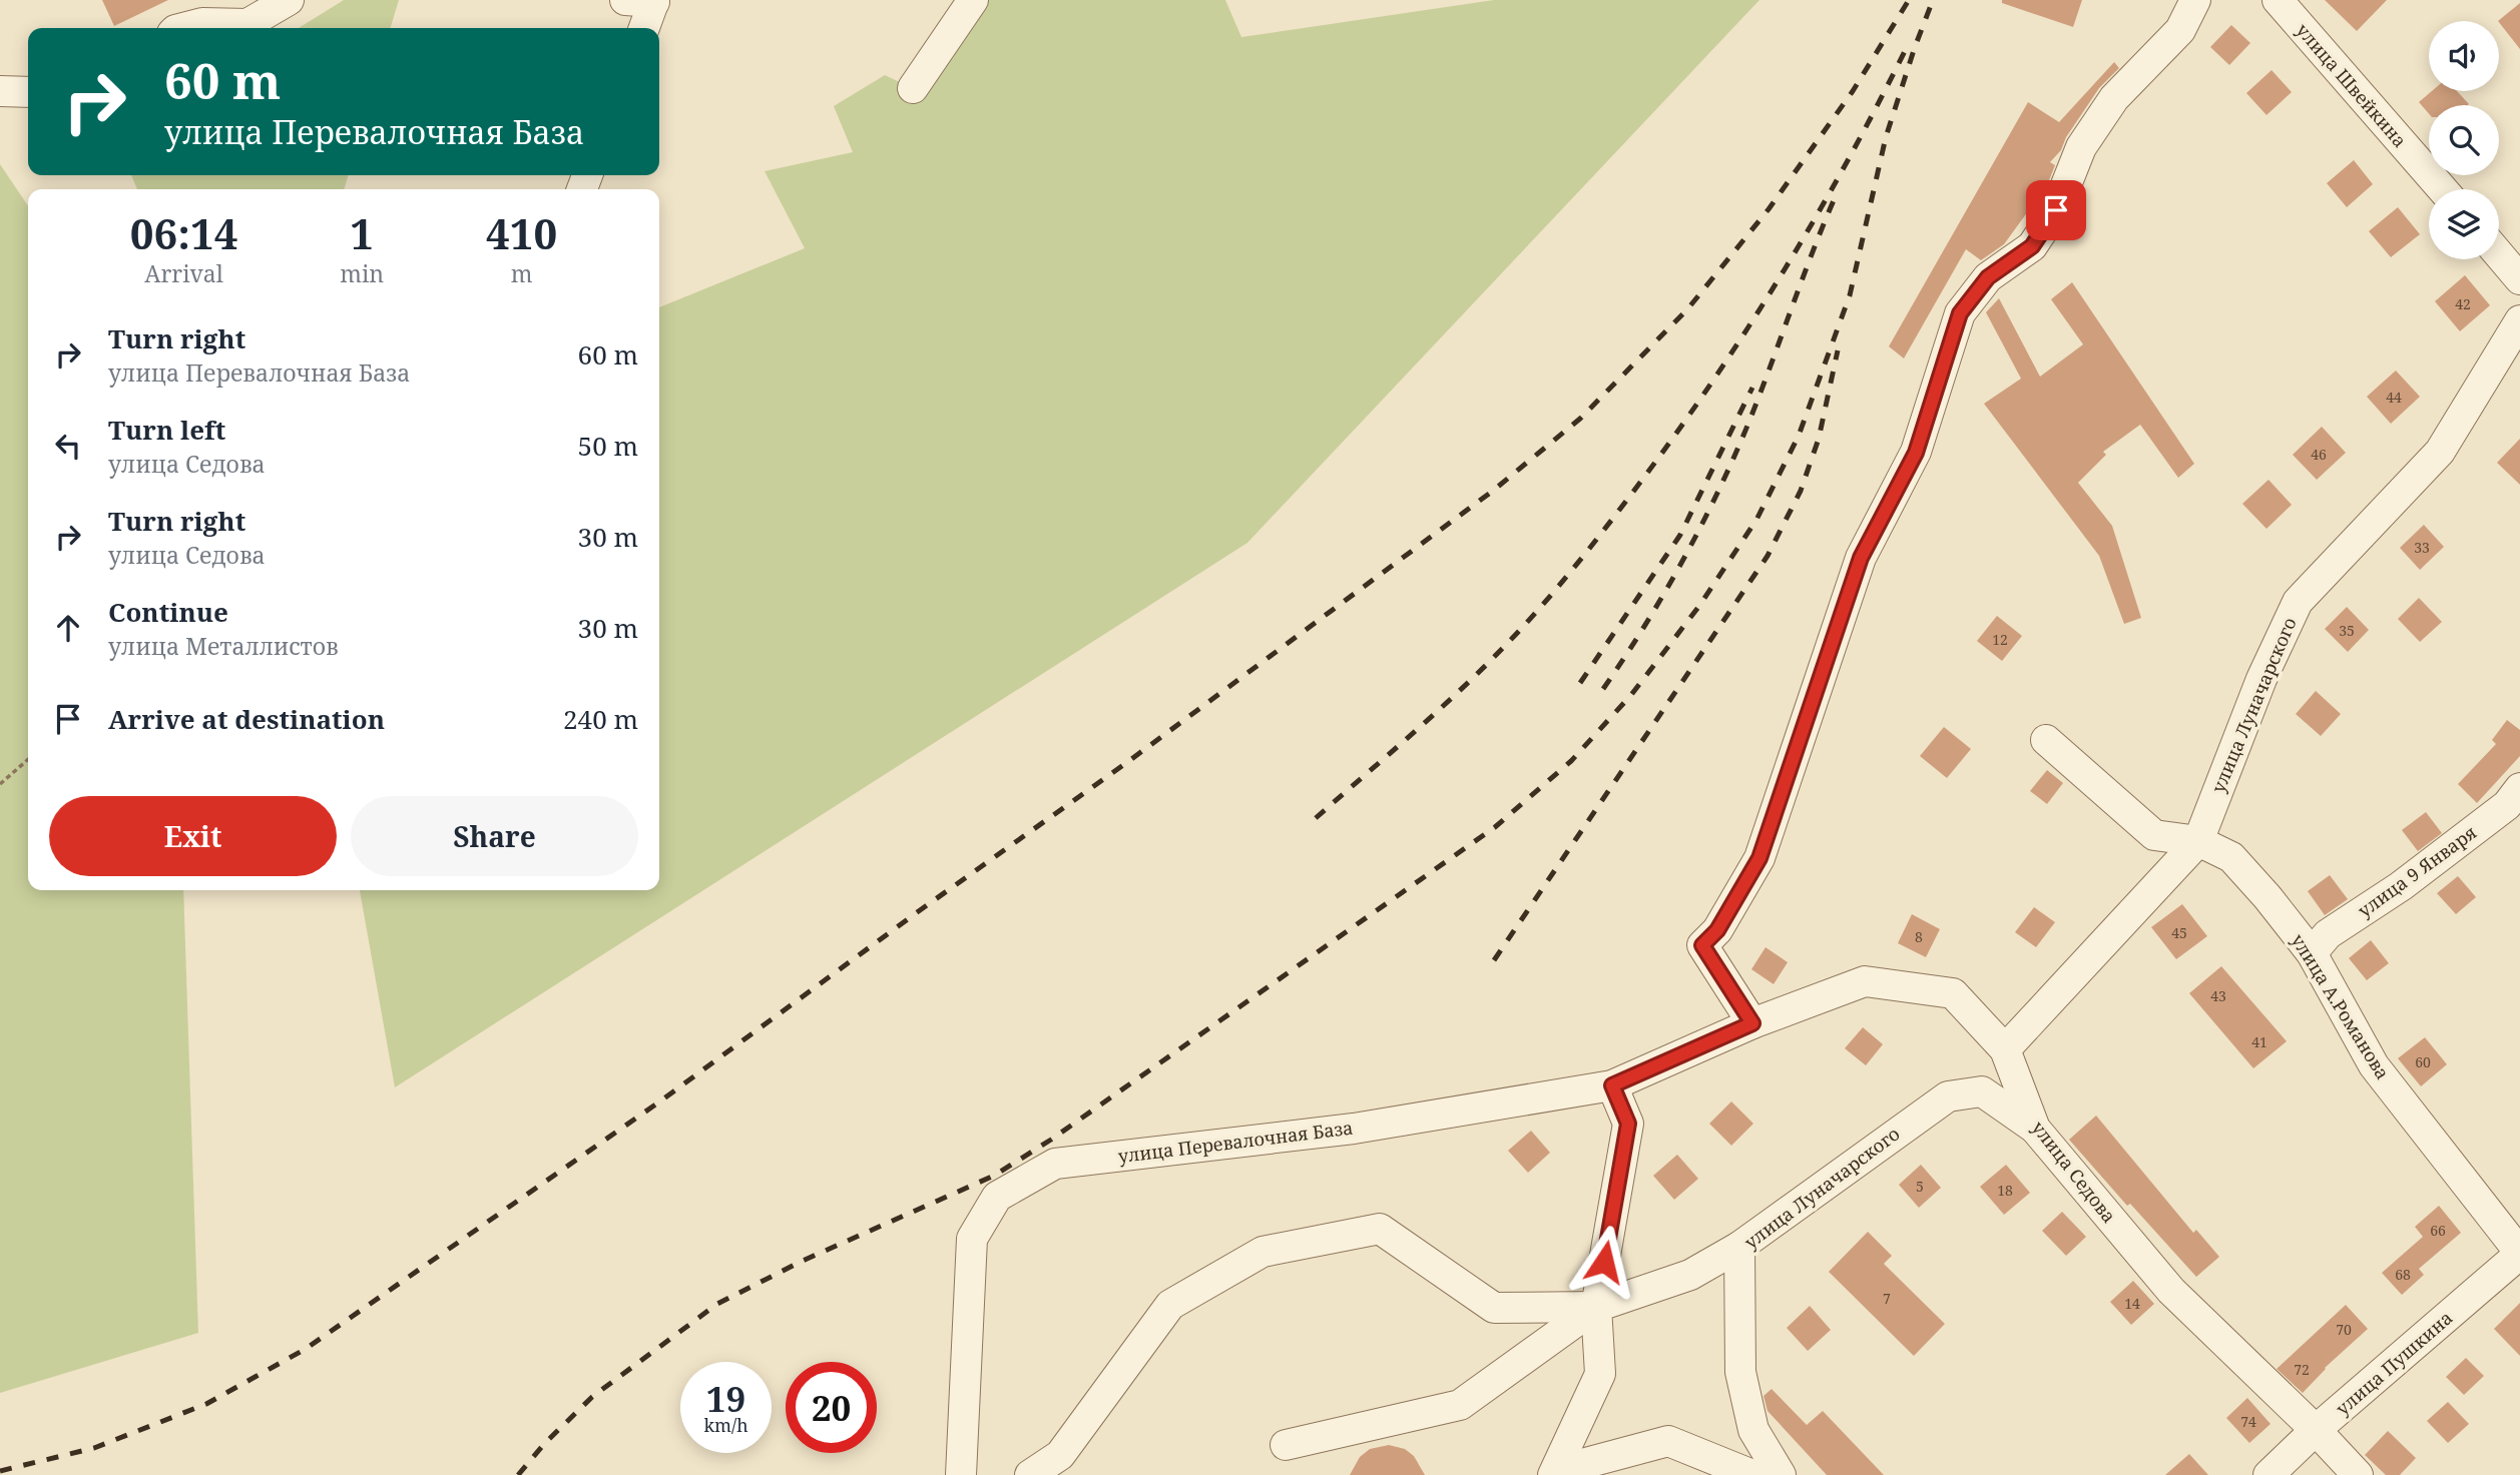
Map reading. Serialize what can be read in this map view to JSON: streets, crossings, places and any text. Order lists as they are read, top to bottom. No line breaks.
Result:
{"streets":{"street":["улица Швейкина","улица Луначарского","улица 9 Января","улица А.Романова","улица Перевалочная База","улица Седова","улица Пушкина"]},"crossings":[["улица Луначарского","улица А.Романова"],["улица Луначарского","улица Седова"],["улица 9 Января","улица А.Романова"],["улица А.Романова","улица Пушкина"],["улица Перевалочная База","улица Седова"],["улица Седова","улица Пушкина"]],"house_numbers":["42","44","46","33","35","12","45","8","43","41","60","5","18","66","68","7","14","70","72","74"],"page":{"turn":["60 m","улица Перевалочная База"],"eta":["06:14","Arrival","1","min","410","m"],"list":[{"name":"Turn right","note":"улица Перевалочная База","value":"60 m"},{"name":"Turn left","note":"улица Седова","value":"50 m"},{"name":"Turn right","note":"улица Седова","value":"30 m"},{"name":"Continue","note":"улица Металлистов","value":"30 m"},{"name":"Arrive at destination","value":"240 m"}],"buttons":["Exit","Share"],"speed":"19 km/h","limit":"20"}}
